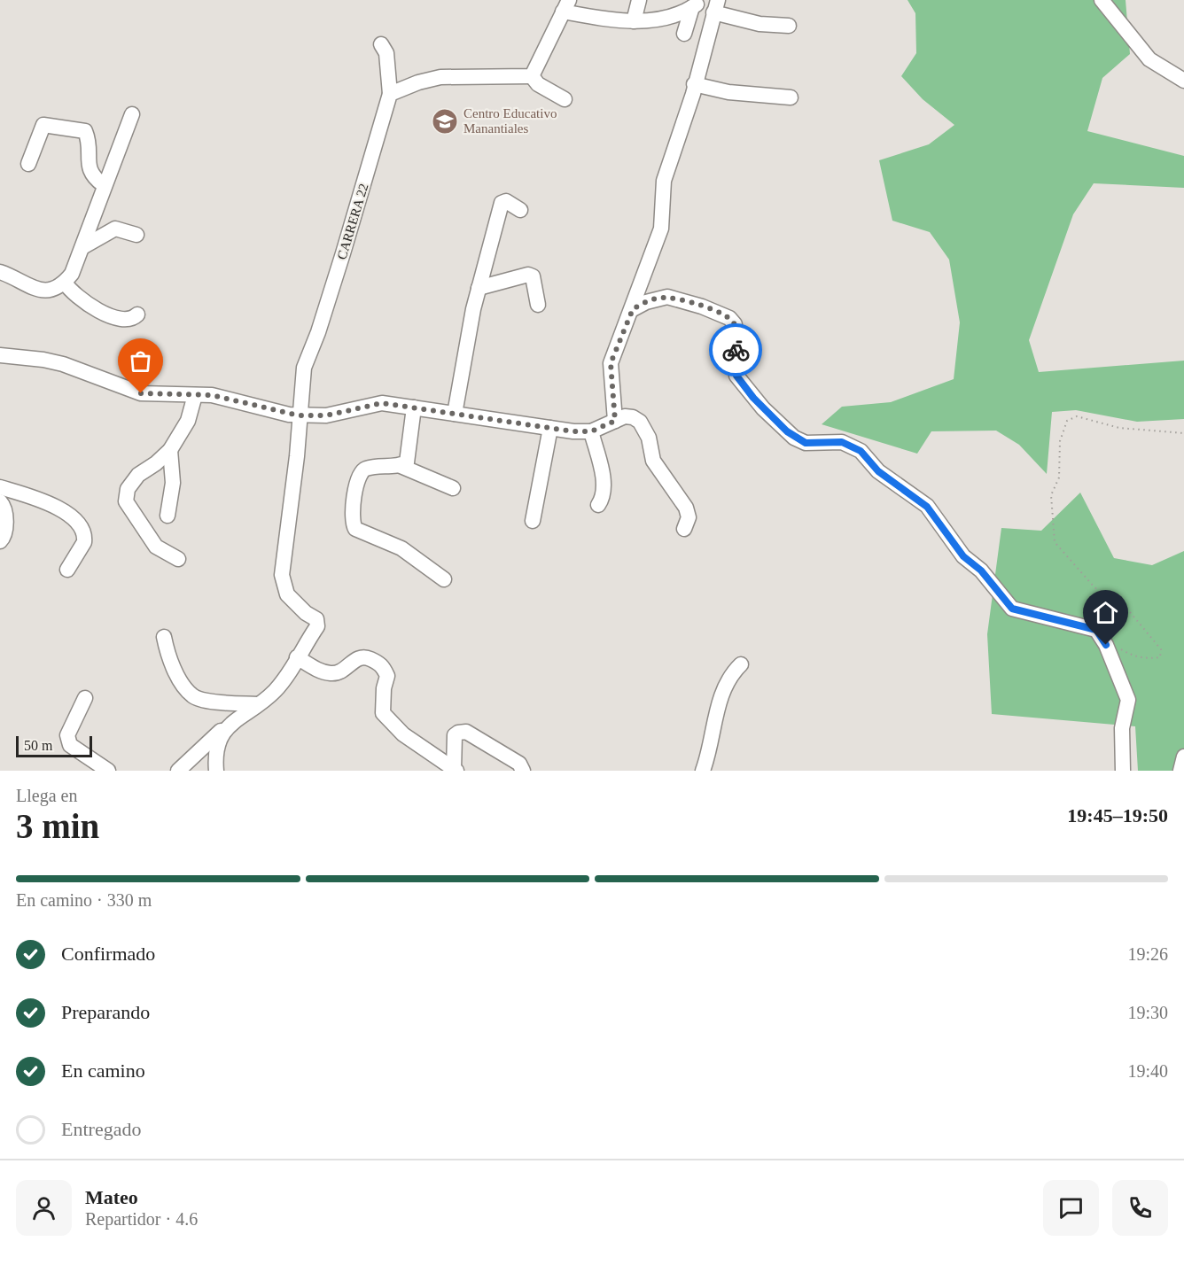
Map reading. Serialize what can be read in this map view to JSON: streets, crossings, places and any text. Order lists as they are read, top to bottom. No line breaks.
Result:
{"streets":{"street":["CARRERA 22"]},"places":{"school or university":["Centro Educativo Manantiales"]},"scale_bar":"50 m","page":{"scale":"50 m","heading":["3 min","Llega en","19:45–19:50"],"panel":["Mateo","Repartidor · 4.6"],"bar":"En camino · 330 m","list":[["Confirmado","19:26"],["Preparando","19:30"],["En camino","19:40"],"Entregado"]}}
